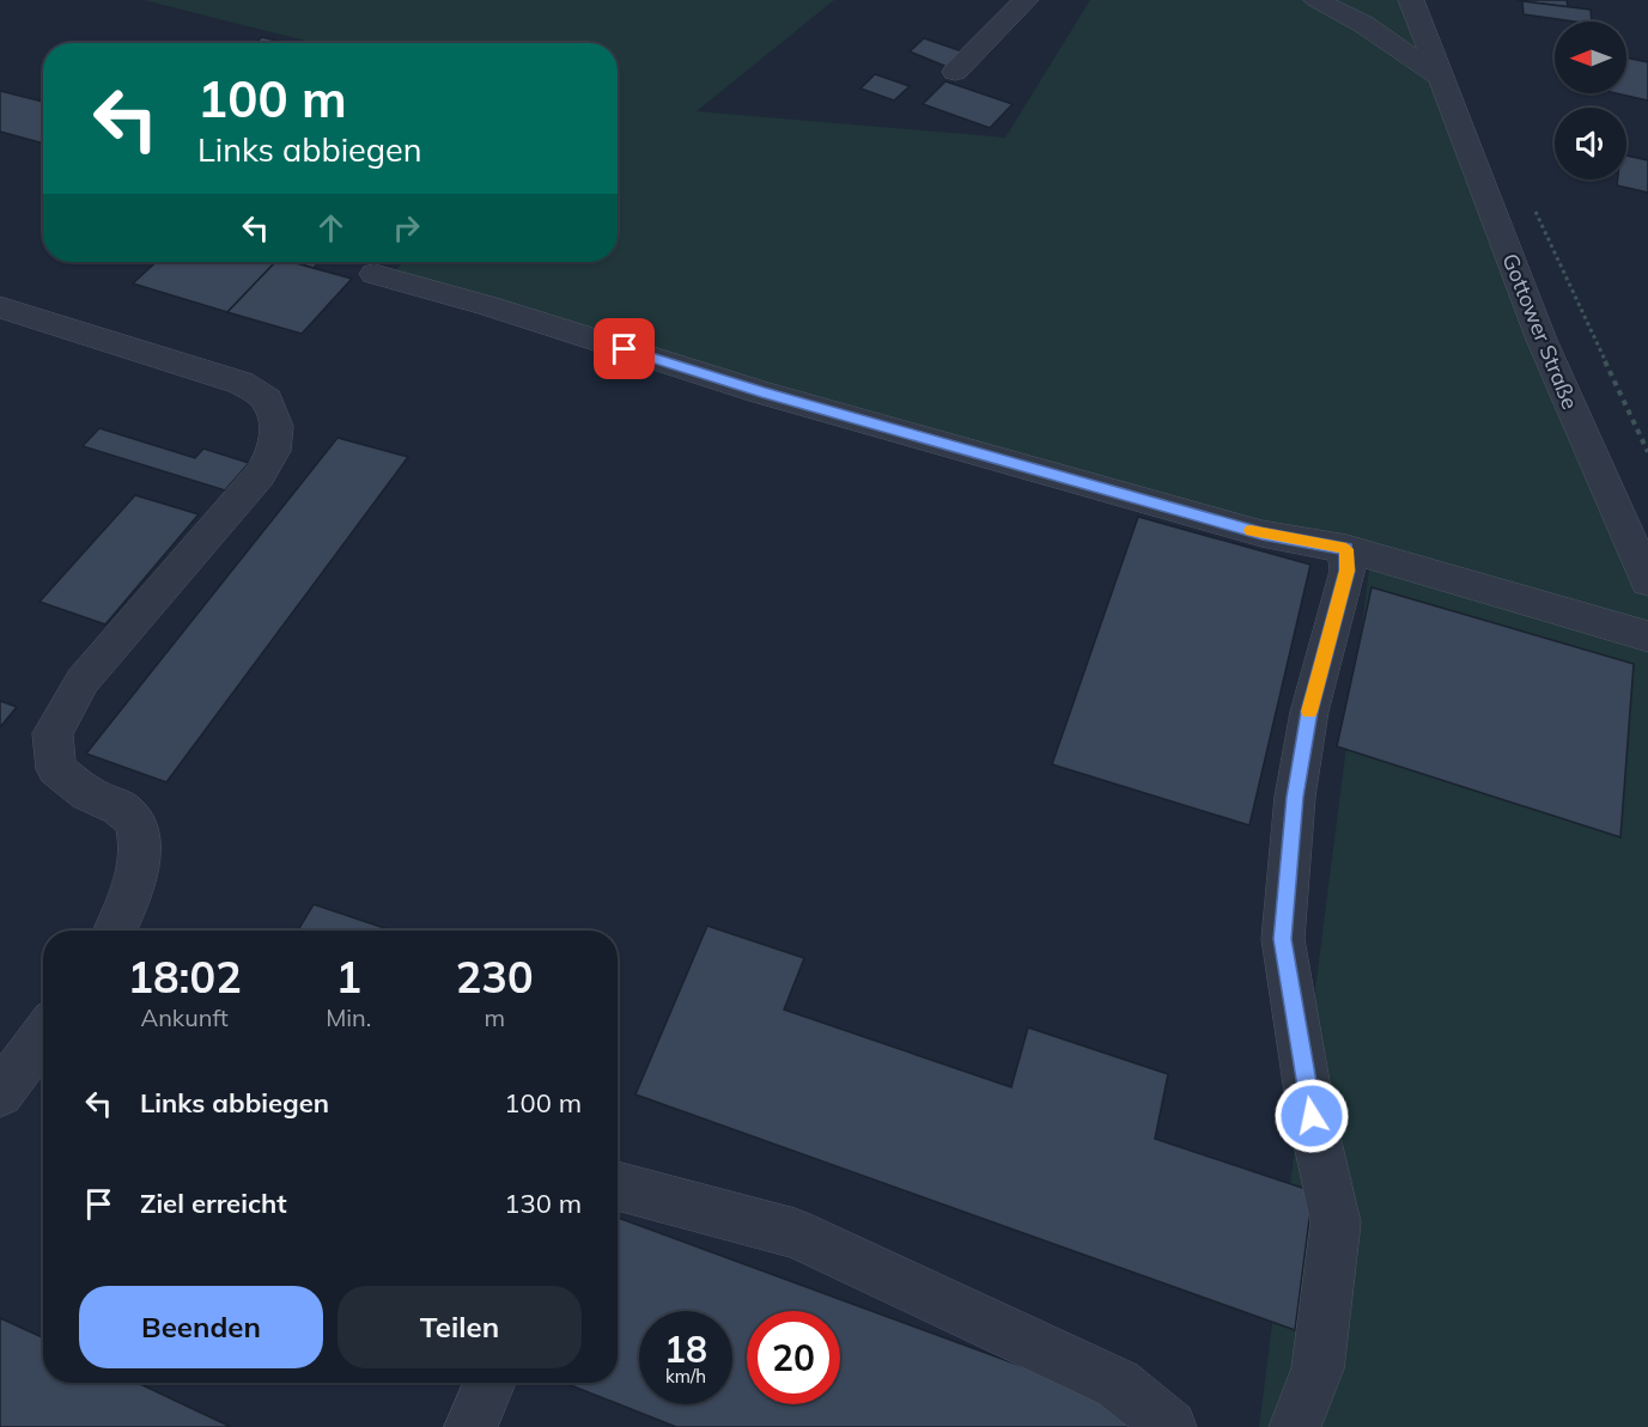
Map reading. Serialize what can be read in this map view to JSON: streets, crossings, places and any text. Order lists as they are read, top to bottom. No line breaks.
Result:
{"streets":{"street":["Gottower Straße"]},"north":"left","page":{"turn":["100 m","Links abbiegen"],"eta":["18:02","Ankunft","1","Min.","230","m"],"list":[{"name":"Links abbiegen","value":"100 m"},{"name":"Ziel erreicht","value":"130 m"}],"buttons":["Beenden","Teilen"],"speed":"18 km/h","limit":"20"}}
